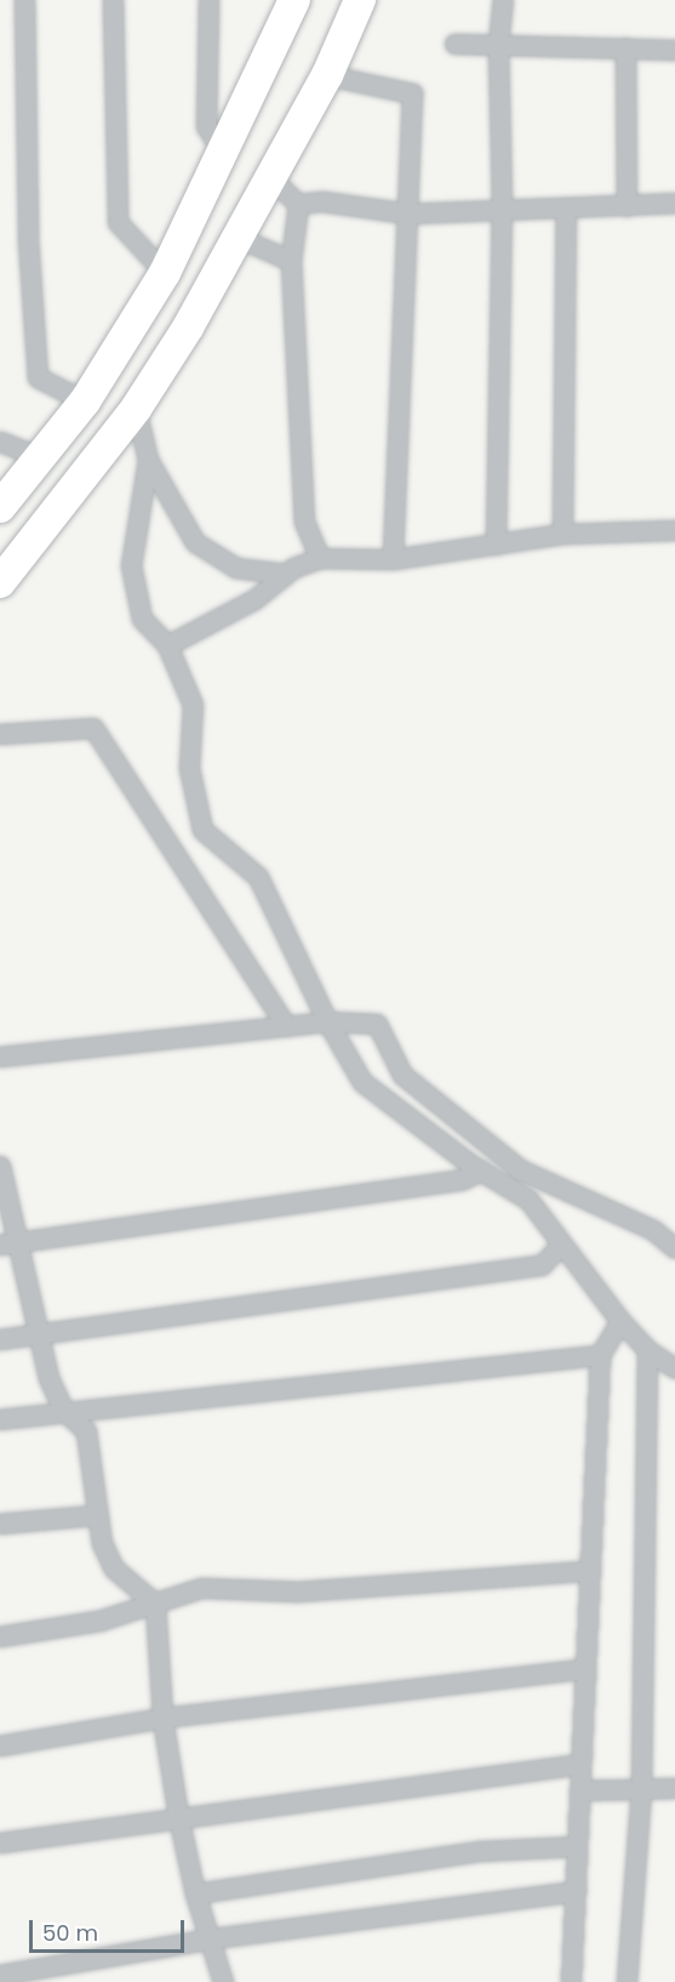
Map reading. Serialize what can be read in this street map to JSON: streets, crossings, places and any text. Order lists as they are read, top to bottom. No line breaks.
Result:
{"scale_bar":"50 m"}
